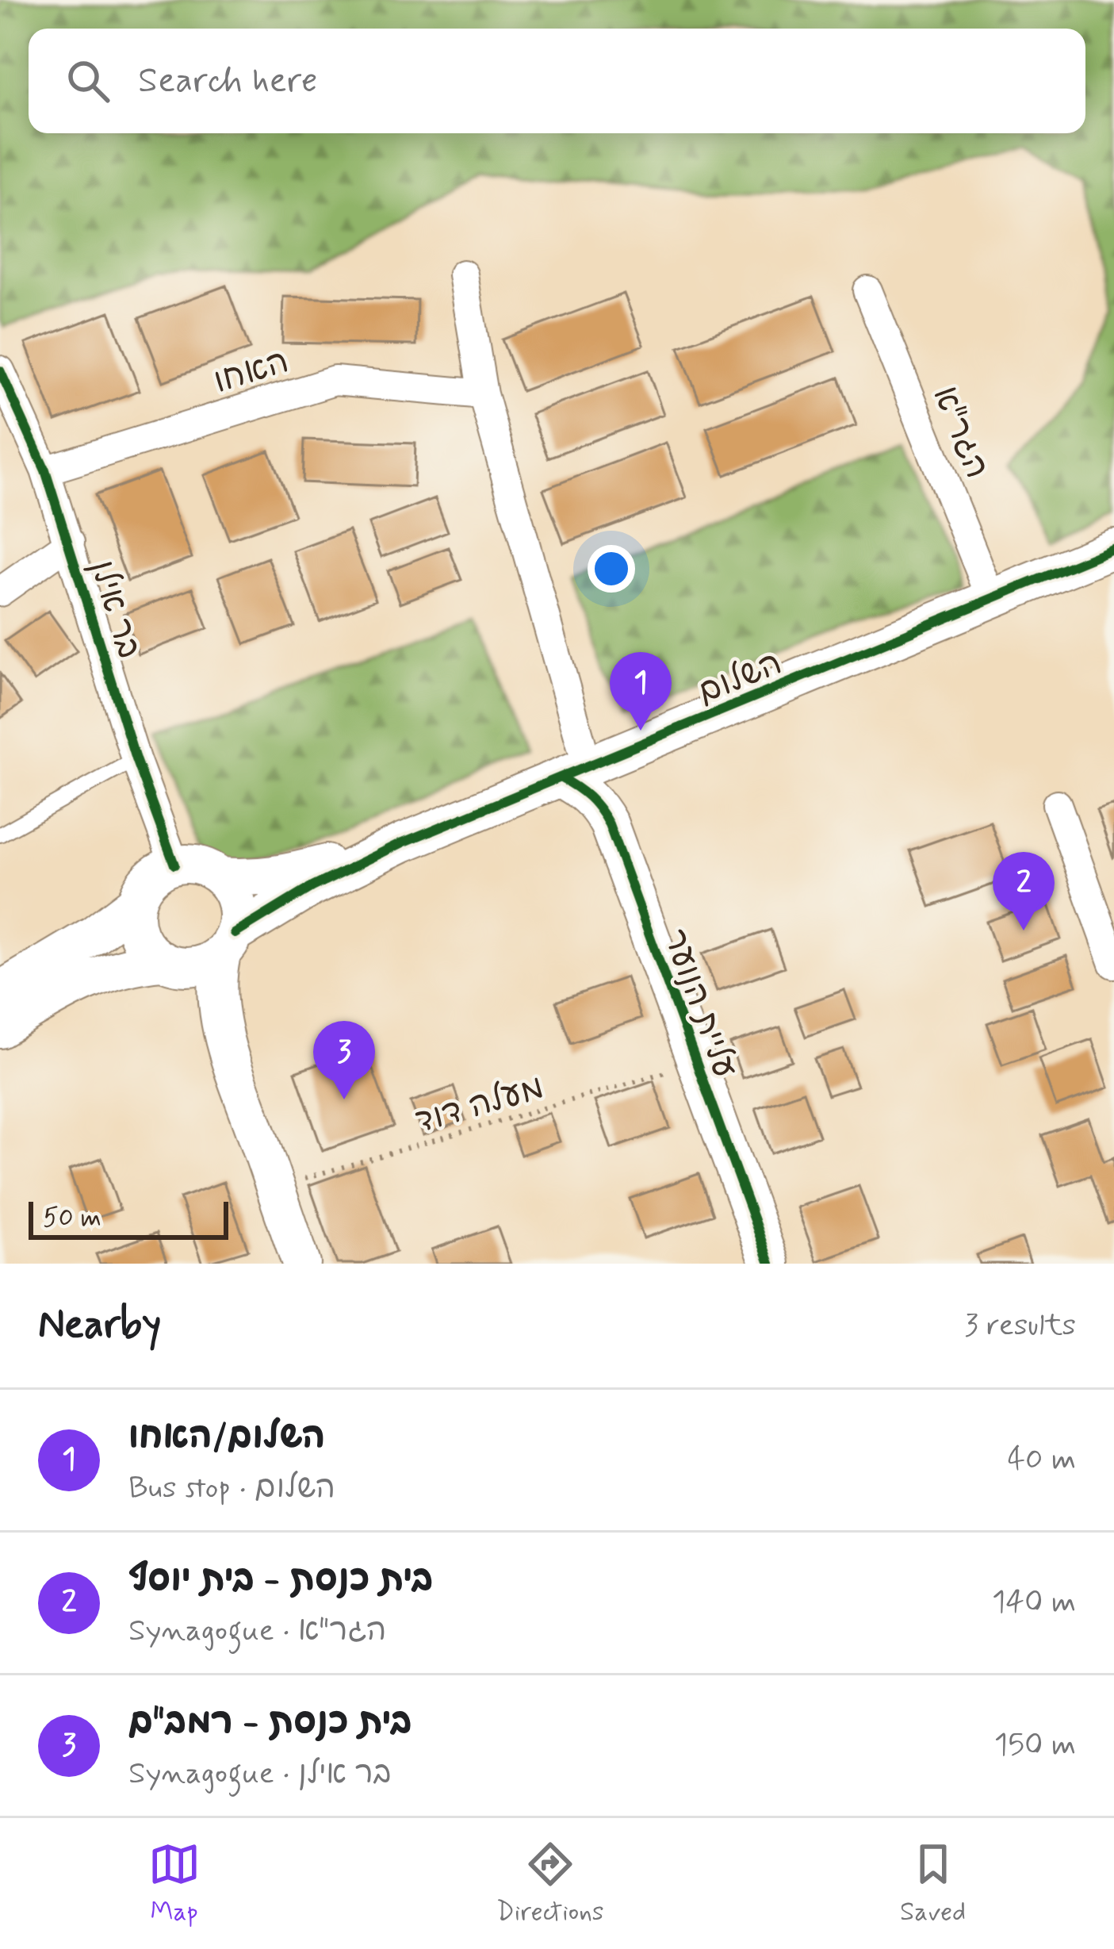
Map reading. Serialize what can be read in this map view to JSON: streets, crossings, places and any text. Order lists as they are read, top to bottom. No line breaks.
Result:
{"streets":{"street":["האחו","הגר\"א","בר אילן","השלום","עליית הנוער"],"path":["מעלה דוד"]},"crossings":[["האחו","בר אילן"],["הגר\"א","השלום"],["בר אילן","השלום"],["השלום","עליית הנוער"],["עליית הנוער","מעלה דוד"]],"scale_bar":"50 m","page":{"search":"Search here","pins":["1","2","3"],"scale":"50 m","heading":["Nearby","3 results"],"list":[{"mark":"1","name":"השלום/האחו","note":"Bus stop · השלום","value":"40 m"},{"mark":"2","name":"בית כנסת - בית יוסף","note":"Synagogue · הגר\"א","value":"140 m"},{"mark":"3","name":"בית כנסת - רמב\"ם","note":"Synagogue · בר אילן","value":"150 m"}],"nav":["Map","Directions","Saved"]}}
